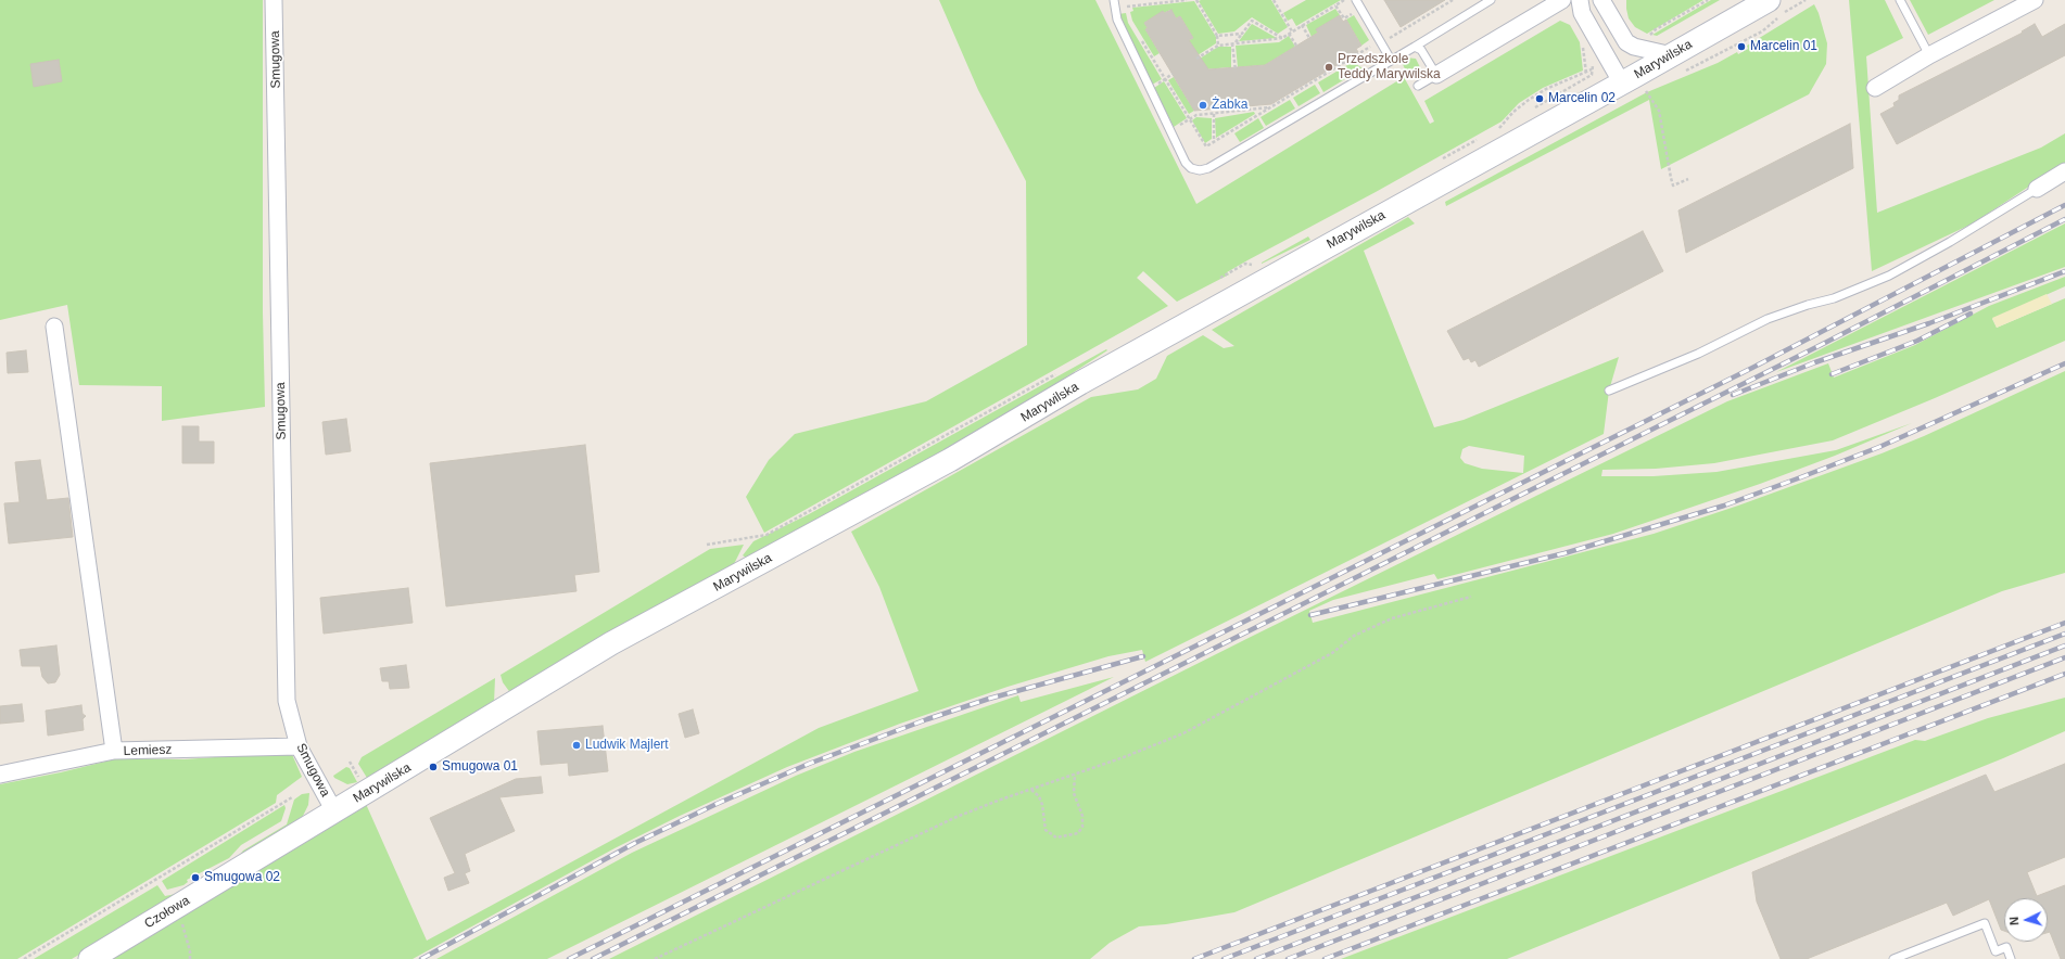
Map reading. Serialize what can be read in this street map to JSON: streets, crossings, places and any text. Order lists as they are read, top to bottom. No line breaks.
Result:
{"streets":{"street":["Smugowa","Marywilska","Lemiesz","Czołowa"]},"crossings":[["Smugowa","Marywilska"],["Smugowa","Lemiesz"],["Smugowa","Czołowa"],["Marywilska","Czołowa"]],"places":["Marcelin 01","Przedszkole Teddy Marywilska","Marcelin 02","Żabka","Ludwik Majlert","Smugowa 01","Smugowa 02"],"north":"left"}
